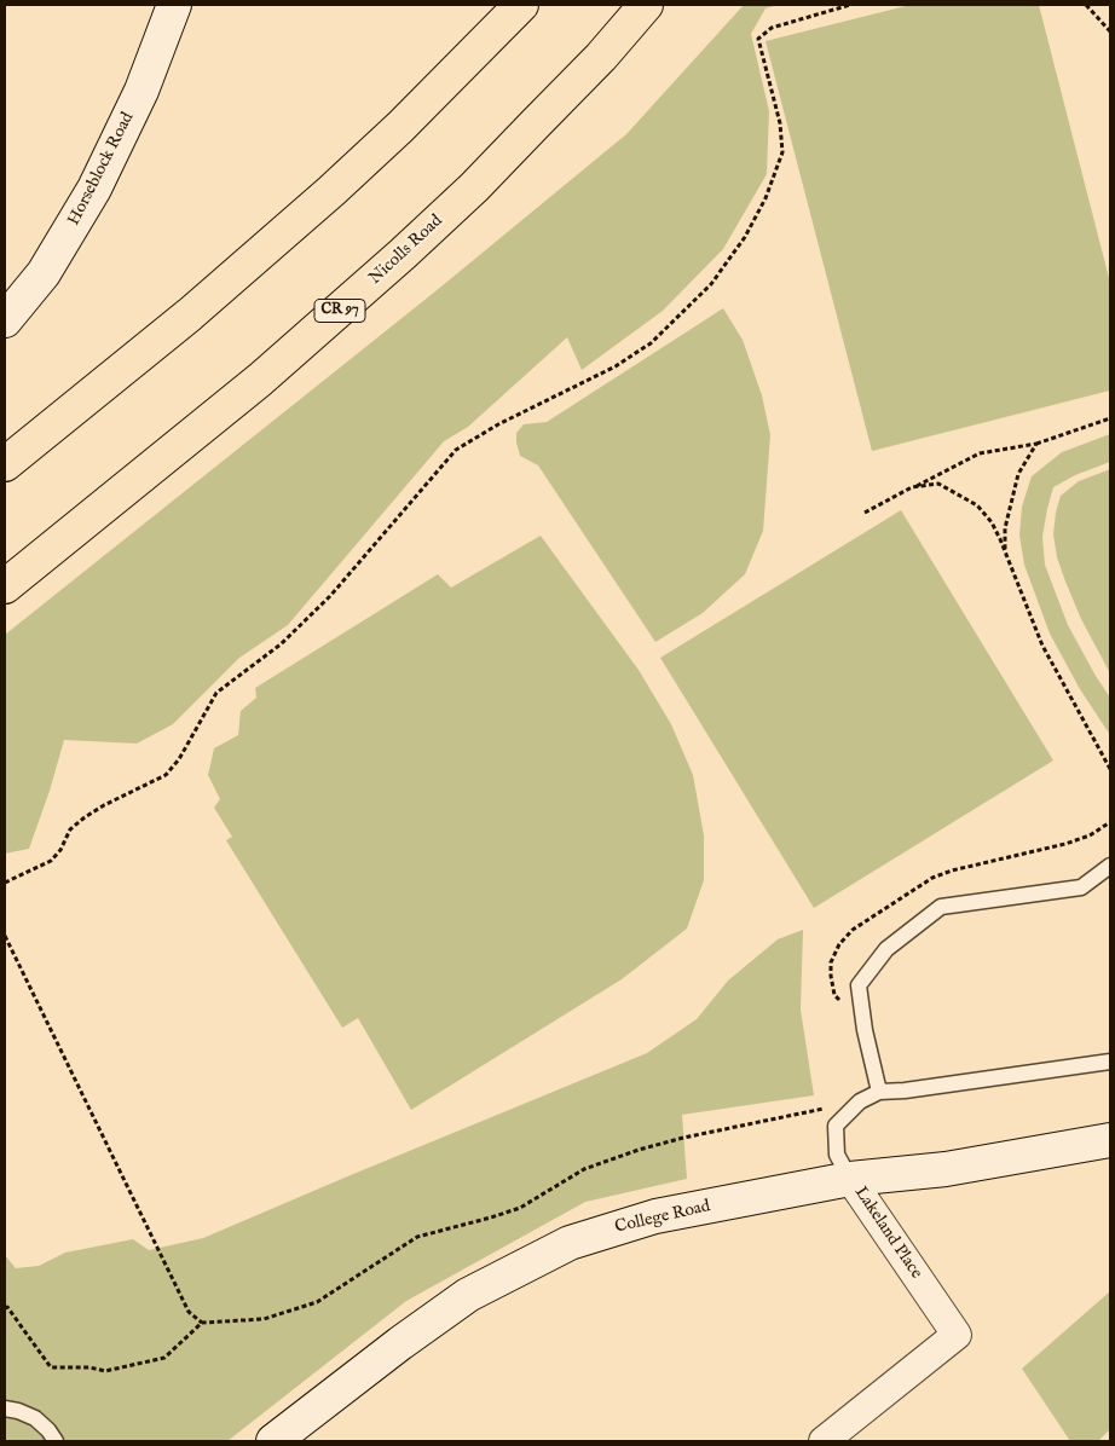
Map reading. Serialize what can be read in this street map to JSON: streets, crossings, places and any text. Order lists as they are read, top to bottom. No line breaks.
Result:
{"streets":{"highway":["Nicolls Road","CR 97"],"street":["Horseblock Road","College Road","Lakeland Place"]},"crossings":[["College Road","Lakeland Place"]]}
